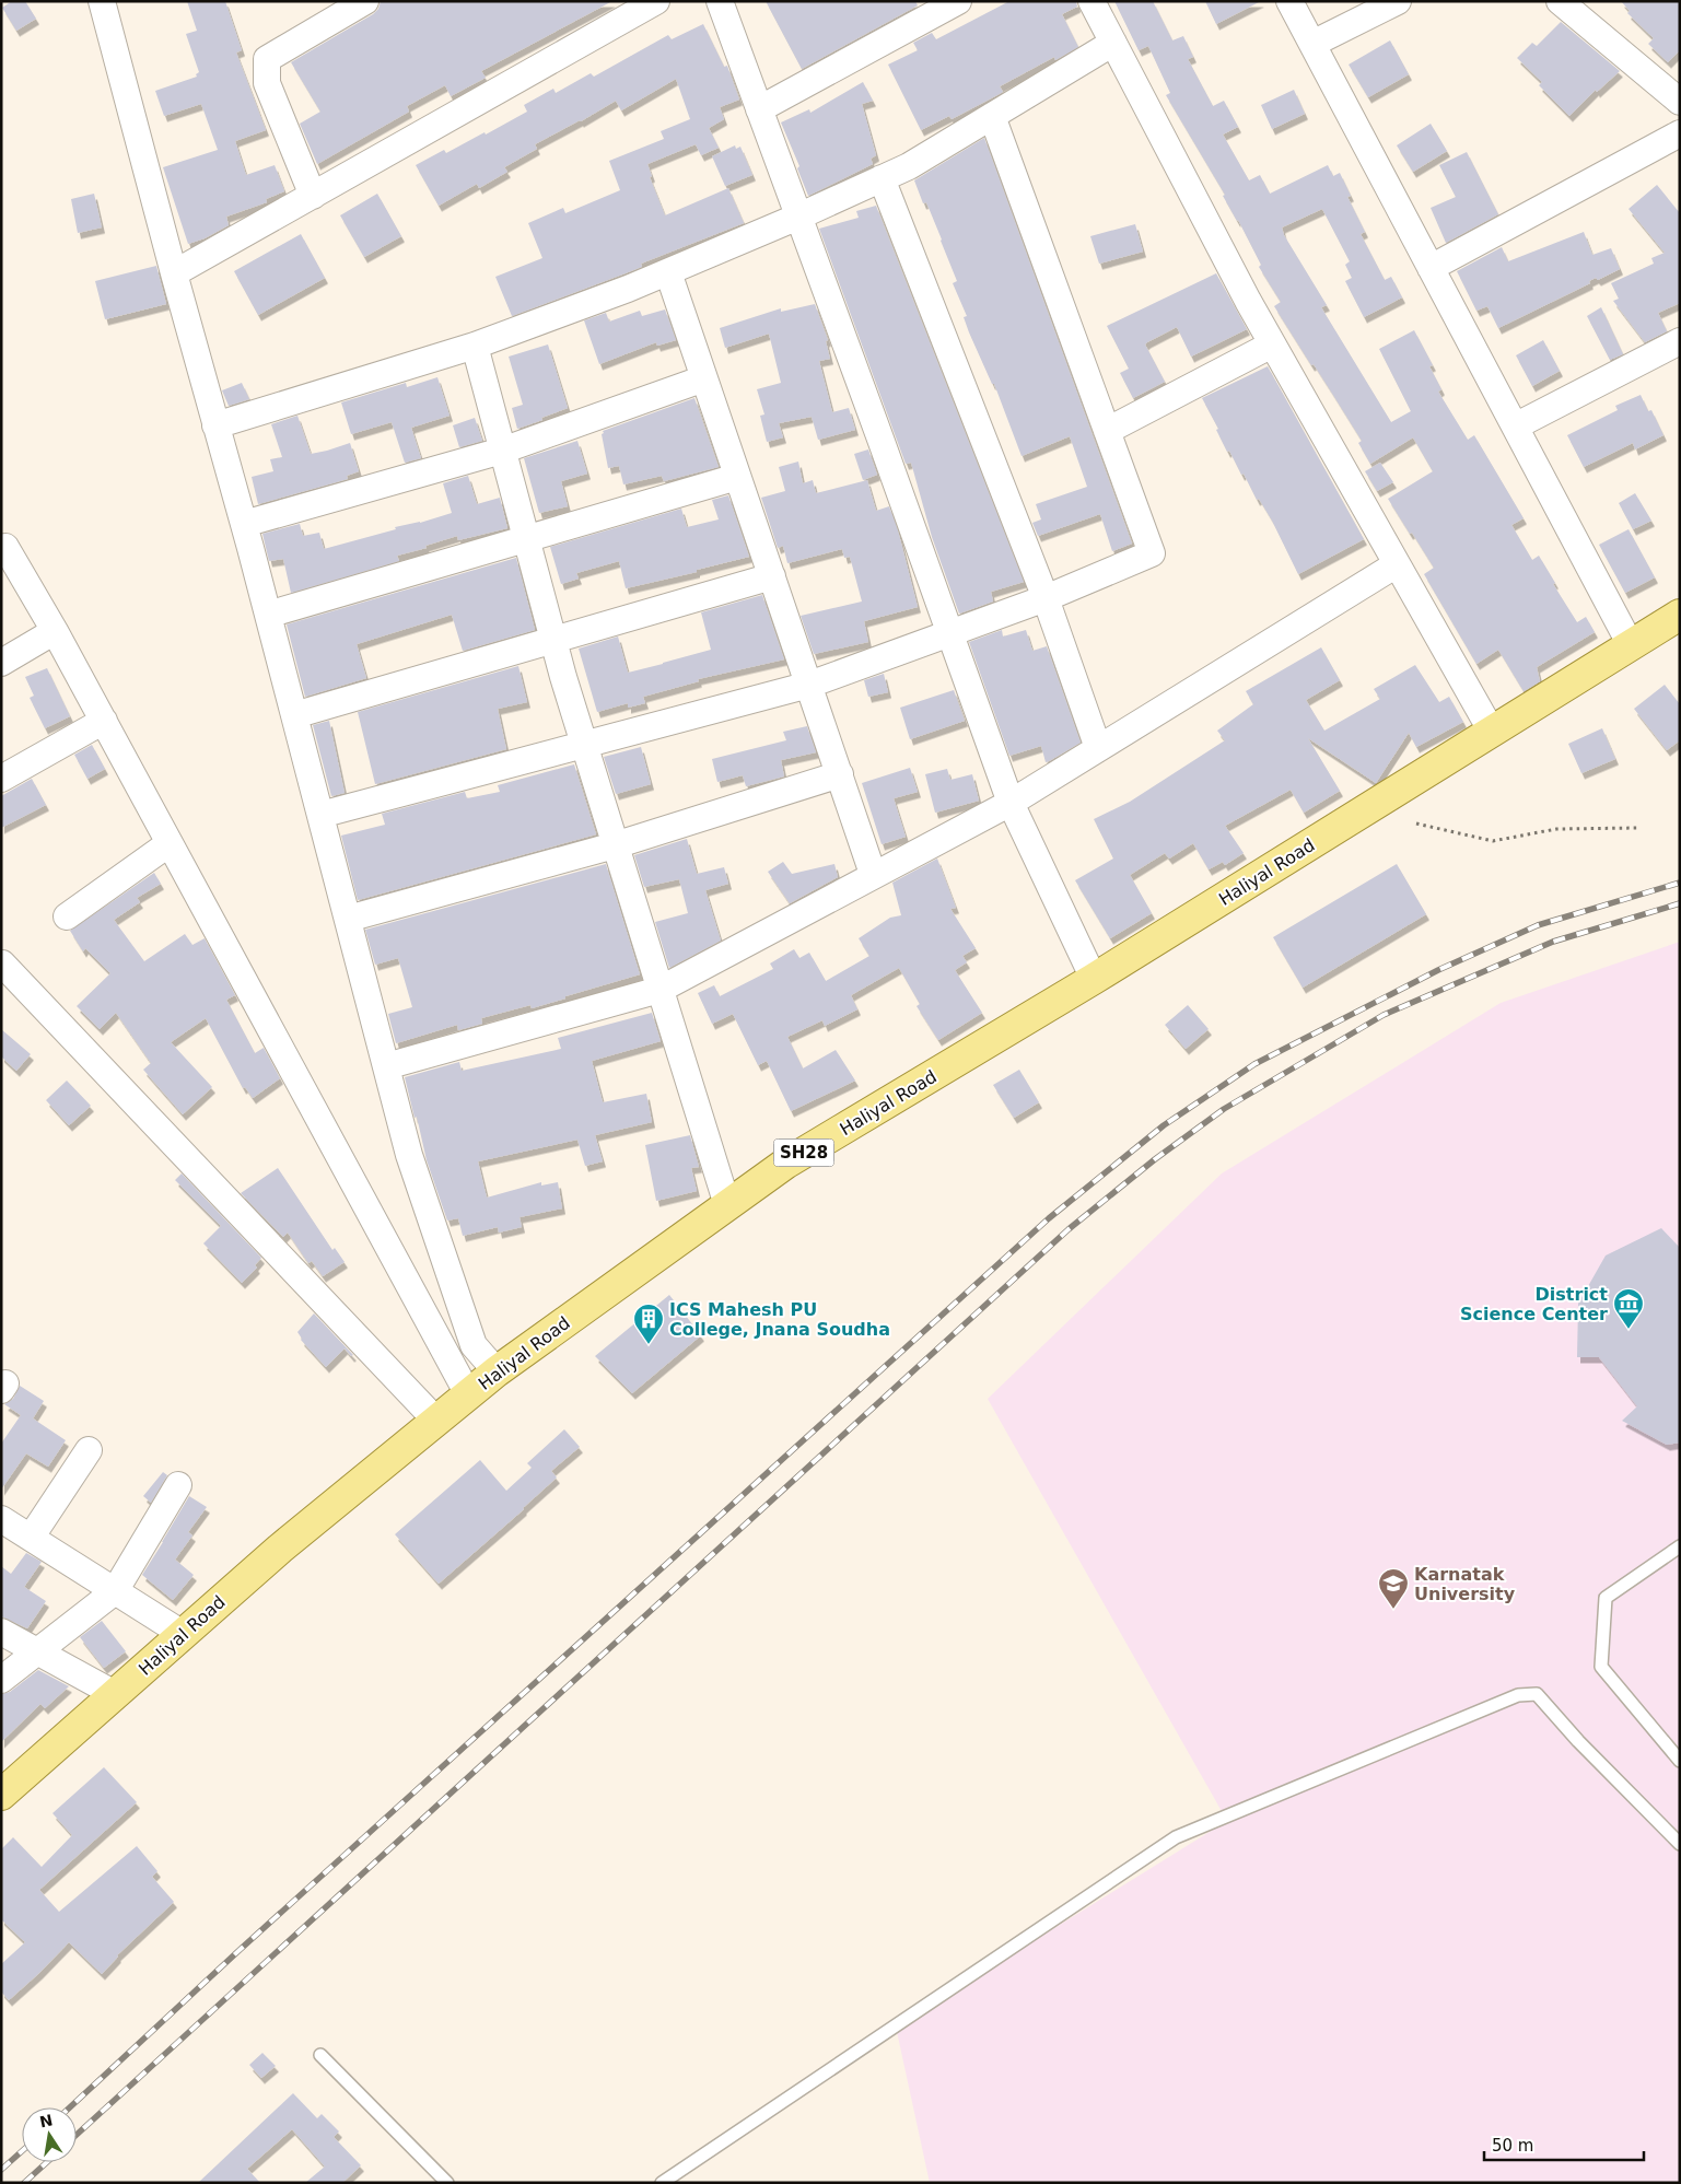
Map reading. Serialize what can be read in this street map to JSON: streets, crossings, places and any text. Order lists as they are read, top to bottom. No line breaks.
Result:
{"streets":{"main road":["Haliyal Road","SH28"]},"places":{"museum":["District Science Center"],"building":["ICS Mahesh PU College, Jnana Soudha"],"school or university":["Karnatak University"]},"scale_bar":"50 m","north":"top"}
